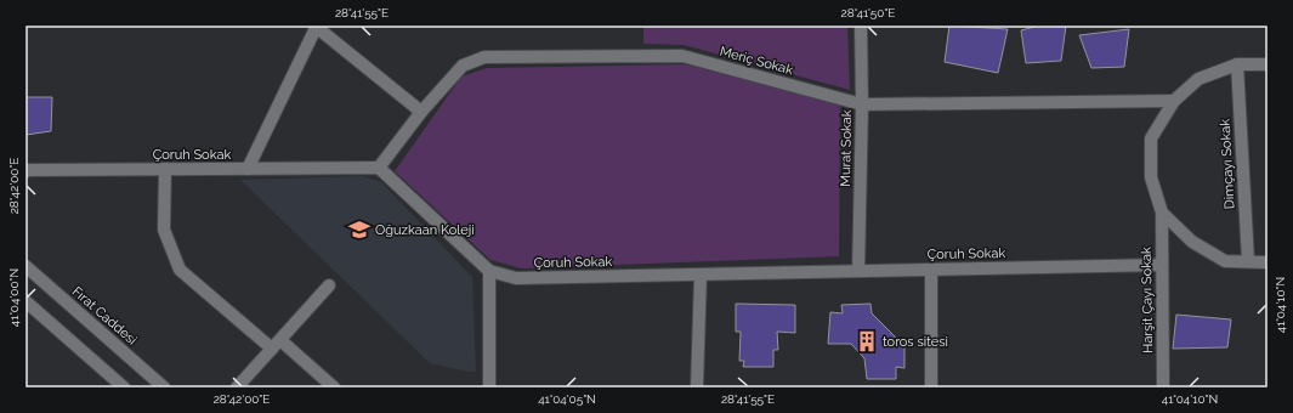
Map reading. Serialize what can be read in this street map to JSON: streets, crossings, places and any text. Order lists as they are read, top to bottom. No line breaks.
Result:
{"streets":{"street":["Meriç Sokak","Murat Sokak","Çoruh Sokak","Dimçayı Sokak","Harşit Çayı Sokak","Fırat Caddesi"]},"crossings":[["Meriç Sokak","Murat Sokak"],["Meriç Sokak","Çoruh Sokak"],["Murat Sokak","Çoruh Sokak"],["Çoruh Sokak","Harşit Çayı Sokak"]],"places":{"school or university":["Oğuzkaan Koleji"],"building":["toros sitesi"]},"coordinates":["28°41'55\"E","28°41'50\"E","28°42'00\"E","41°04'00\"N","41°04'10\"N","41°04'05\"N"]}
